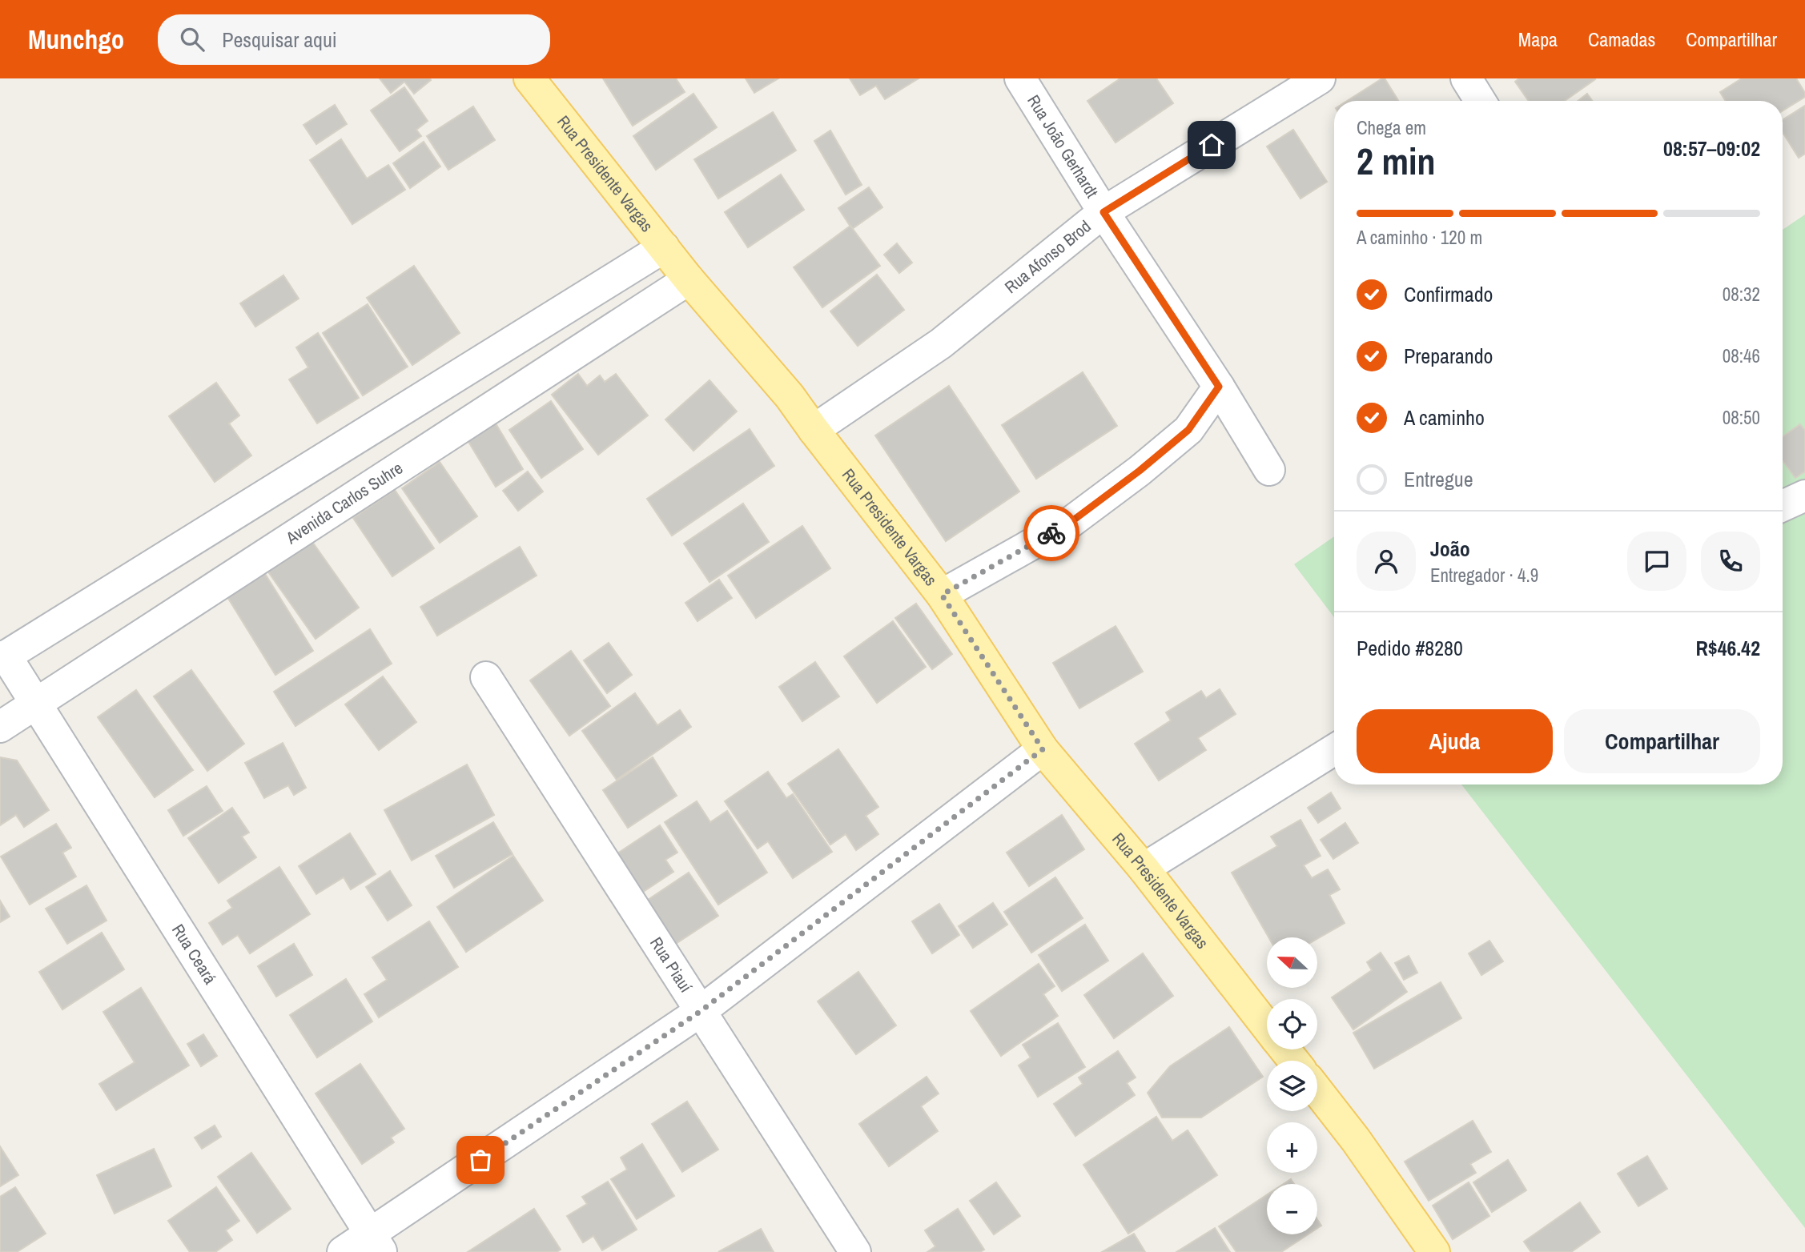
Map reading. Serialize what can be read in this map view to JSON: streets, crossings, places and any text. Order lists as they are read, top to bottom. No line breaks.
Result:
{"streets":{"main road":["Rua Presidente Vargas"],"street":["Rua João Gerhardt","Rua Afonso Brod","Avenida Carlos Suhre","Rua Ceará","Rua Piauí"]},"crossings":[["Rua João Gerhardt","Rua Afonso Brod"],["Rua Presidente Vargas","Rua Afonso Brod"],["Rua Presidente Vargas","Avenida Carlos Suhre"],["Avenida Carlos Suhre","Rua Ceará"]],"north":"left","page":{"header":"Munchgo","search":"Pesquisar aqui","nav":["Mapa","Camadas","Compartilhar"],"heading":["2 min","Chega em","08:57–09:02"],"panel":["João","Entregador · 4.9","Pedido #8280","R$46.42"],"bar":"A caminho · 120 m","list":[["Confirmado","08:32"],["Preparando","08:46"],["A caminho","08:50"],"Entregue"],"buttons":["Ajuda","Compartilhar"],"map_buttons":["+","−"]}}
